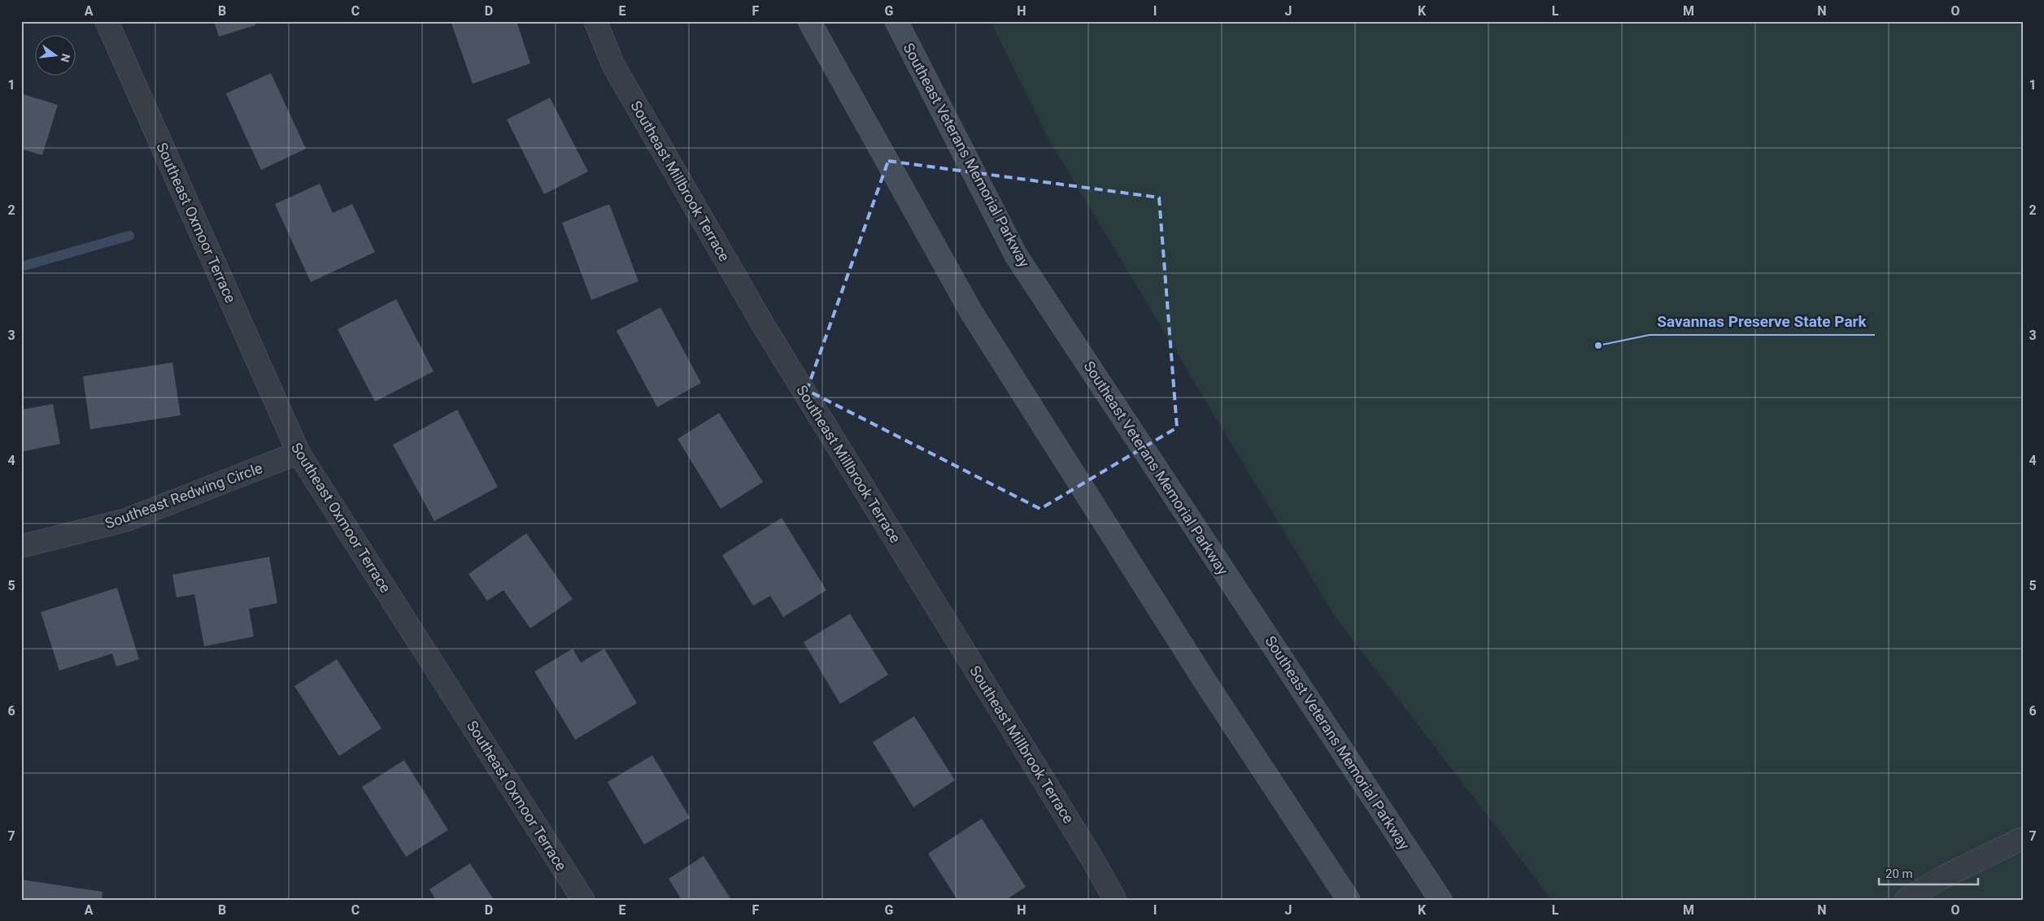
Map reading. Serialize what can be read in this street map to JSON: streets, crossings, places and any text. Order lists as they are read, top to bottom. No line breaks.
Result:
{"streets":{"main road":["Southeast Veterans Memorial Parkway"],"street":["Southeast Millbrook Terrace","Southeast Oxmoor Terrace","Southeast Redwing Circle"]},"crossings":[["Southeast Oxmoor Terrace","Southeast Redwing Circle"]],"places":["Savannas Preserve State Park"],"scale_bar":"20 m","north":"right","grid":{"columns":["A","B","C","D","E","F","G","H","I","J","K","L","M","N","O"],"rows":["1","2","3","4","5","6","7"]}}
